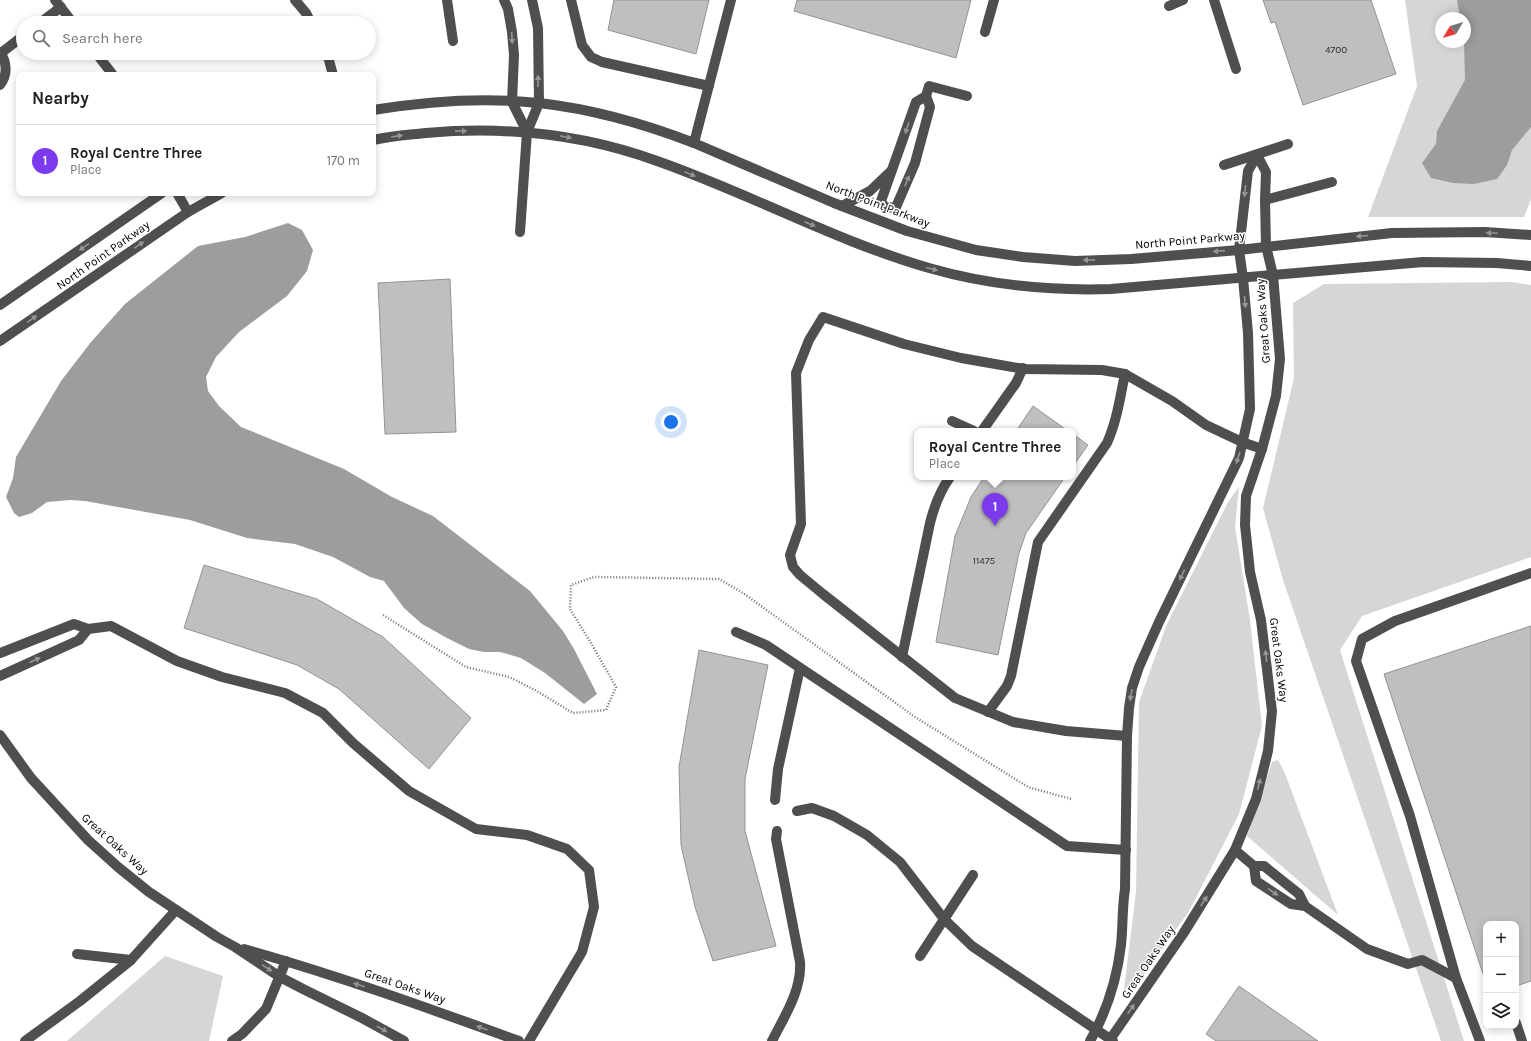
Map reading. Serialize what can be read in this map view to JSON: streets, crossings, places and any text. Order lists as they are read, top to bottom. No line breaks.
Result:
{"streets":{"street":["North Point Parkway","Great Oaks Way"]},"crossings":[["North Point Parkway","Great Oaks Way"]],"house_numbers":["4700","11475"],"north":"bottom left","page":{"search":"Search here","heading":"Nearby","list":[{"mark":"1","name":"Royal Centre Three","note":"Place","value":"170 m"}],"popup":["Royal Centre Three","Place"],"pins":"1","map_buttons":["+","−"]}}
